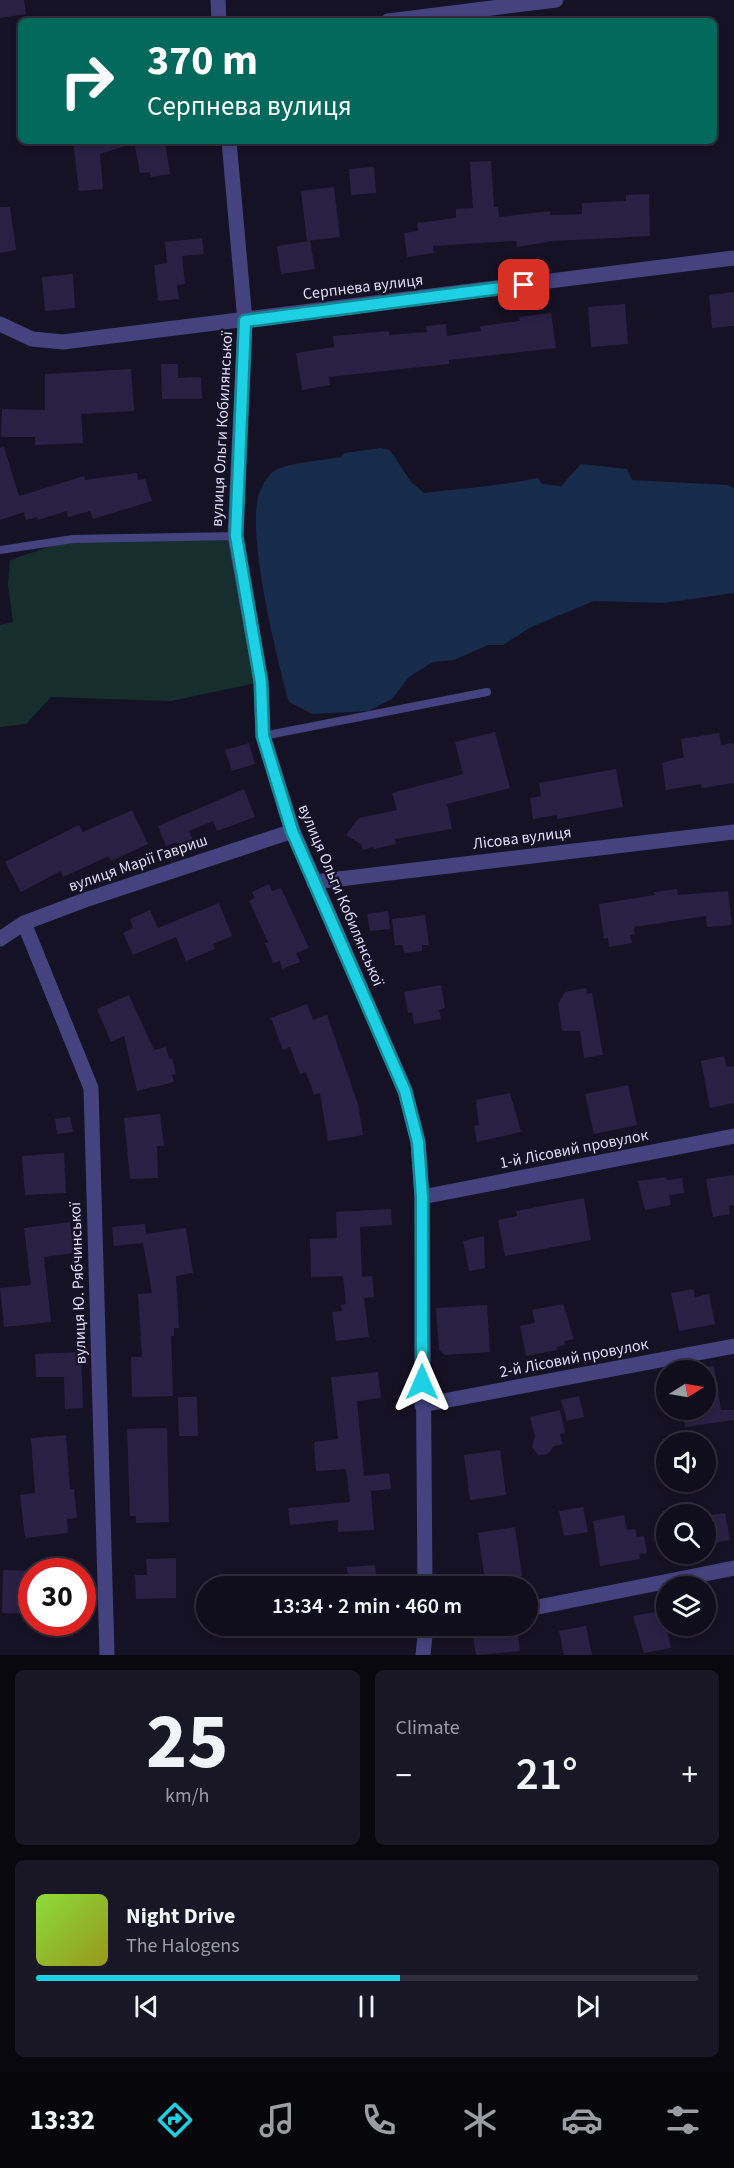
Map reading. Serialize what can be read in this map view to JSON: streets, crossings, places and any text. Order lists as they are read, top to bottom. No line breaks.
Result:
{"streets":{"street":["Серпнева вулиця","вулиця Ольги Кобилянської","Лісова вулиця","вулиця Марії Гавриш","1-й Лісовий провулок","вулиця Ю. Рябчинської","2-й Лісовий провулок"]},"crossings":[["Серпнева вулиця","вулиця Ольги Кобилянської"],["вулиця Ольги Кобилянської","Лісова вулиця"],["вулиця Ольги Кобилянської","вулиця Марії Гавриш"],["вулиця Ольги Кобилянської","1-й Лісовий провулок"],["вулиця Ольги Кобилянської","2-й Лісовий провулок"],["вулиця Марії Гавриш","вулиця Ю. Рябчинської"]],"north":"right","page":{"turn":["370 m","Серпнева вулиця"],"limit":"30","trip":"13:34 · 2 min · 460 m","tile":[["25","km/h"],"Climate"],"heat":["−","21°","+"],"song":["Night Drive","The Halogens"],"tabs":"13:32"}}
